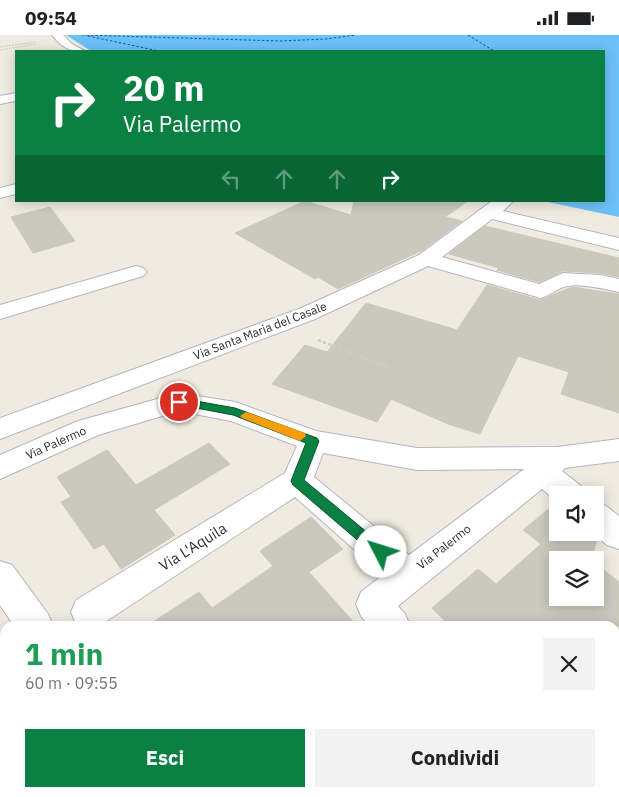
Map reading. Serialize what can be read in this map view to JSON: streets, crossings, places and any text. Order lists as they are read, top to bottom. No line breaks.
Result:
{"streets":{"street":["Via Santa Maria del Casale","Via Palermo","Via L'Aquila"]},"crossings":[["Via Palermo","Via L'Aquila"]],"page":{"status":"09:54","turn":["20 m","Via Palermo"],"heading":["1 min","60 m · 09:55"],"buttons":["Esci","Condividi"]}}
